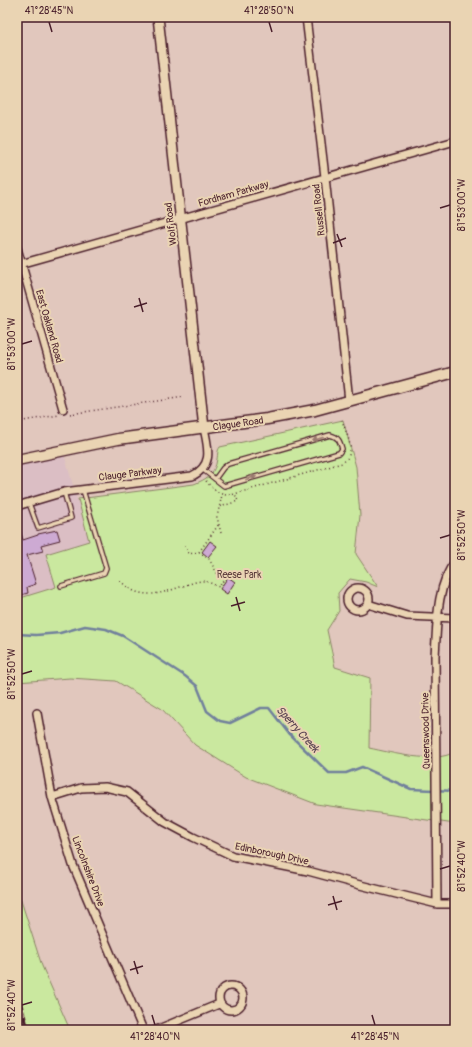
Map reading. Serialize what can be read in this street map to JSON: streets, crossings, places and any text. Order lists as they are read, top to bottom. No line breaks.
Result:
{"streets":{"main road":["Clague Road"],"street":["Fordham Parkway","Russell Road","Wolf Road","East Oakland Road","Clauge Parkway","Queenswood Drive","Edinborough Drive","Lincolnshire Drive"]},"crossings":[["Fordham Parkway","Russell Road"],["Fordham Parkway","Wolf Road"],["Fordham Parkway","East Oakland Road"],["Russell Road","Clague Road"],["Wolf Road","Clague Road"],["Queenswood Drive","Edinborough Drive"],["Edinborough Drive","Lincolnshire Drive"]],"water":["Sperry Creek"],"parks":["Reese Park"],"coordinates":["41°28'45\"N","41°28'50\"N","81°53'00\"W","81°52'50\"W","81°52'40\"W","41°28'40\"N"]}
